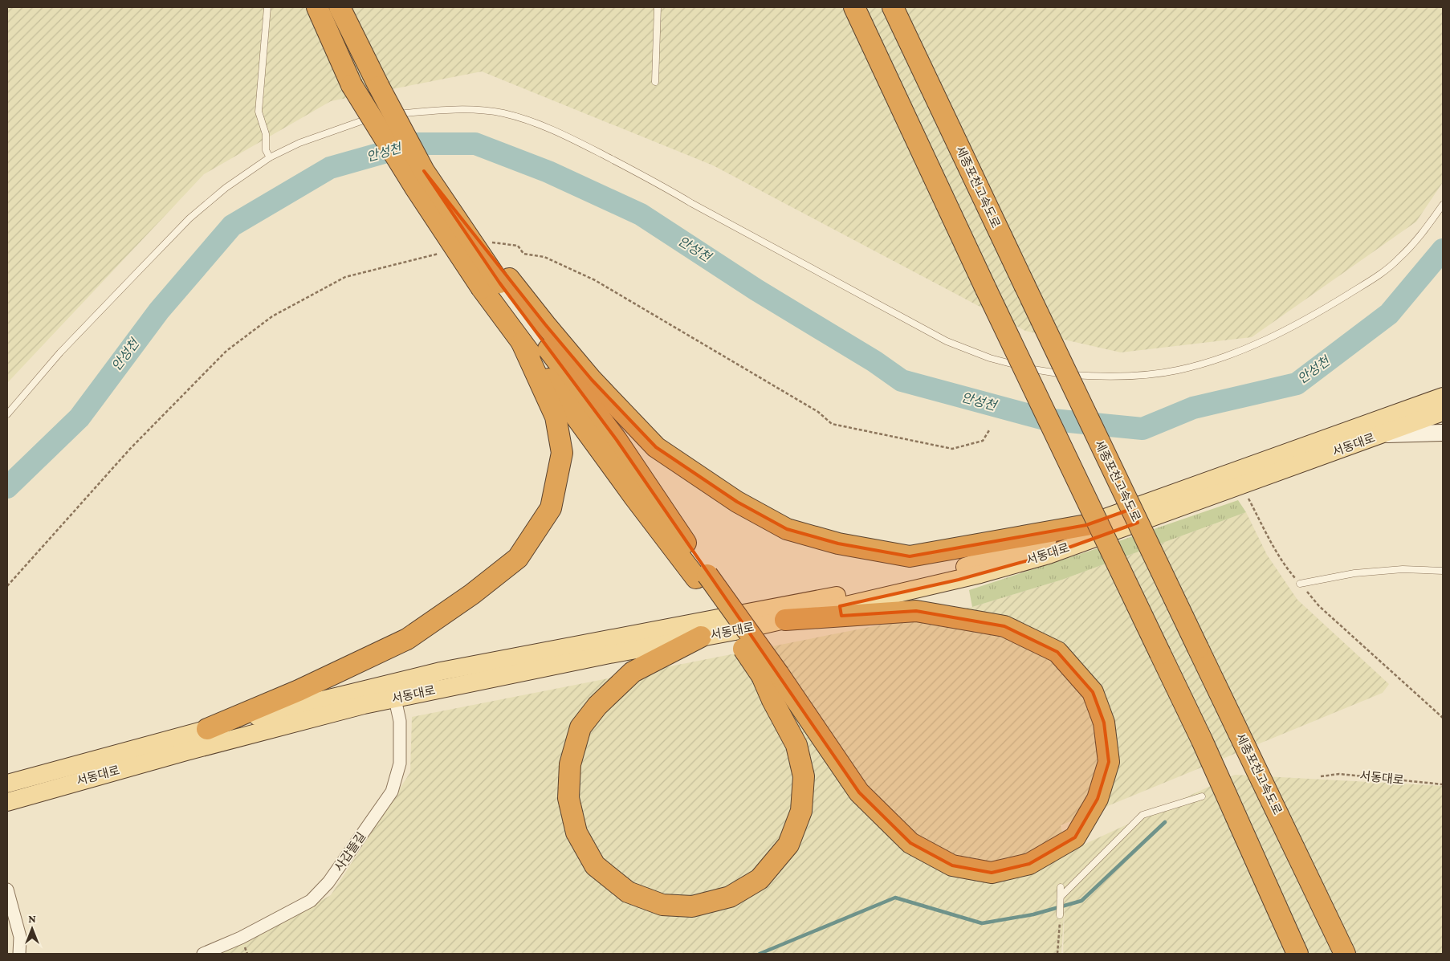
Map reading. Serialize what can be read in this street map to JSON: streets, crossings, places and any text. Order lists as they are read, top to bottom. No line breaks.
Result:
{"streets":{"highway":["세종포천고속도로"],"main road":["서동대로"],"street":["사갑뜰길"]},"crossings":[["서동대로","사갑뜰길"]],"water":["안성천"],"north":"top"}
